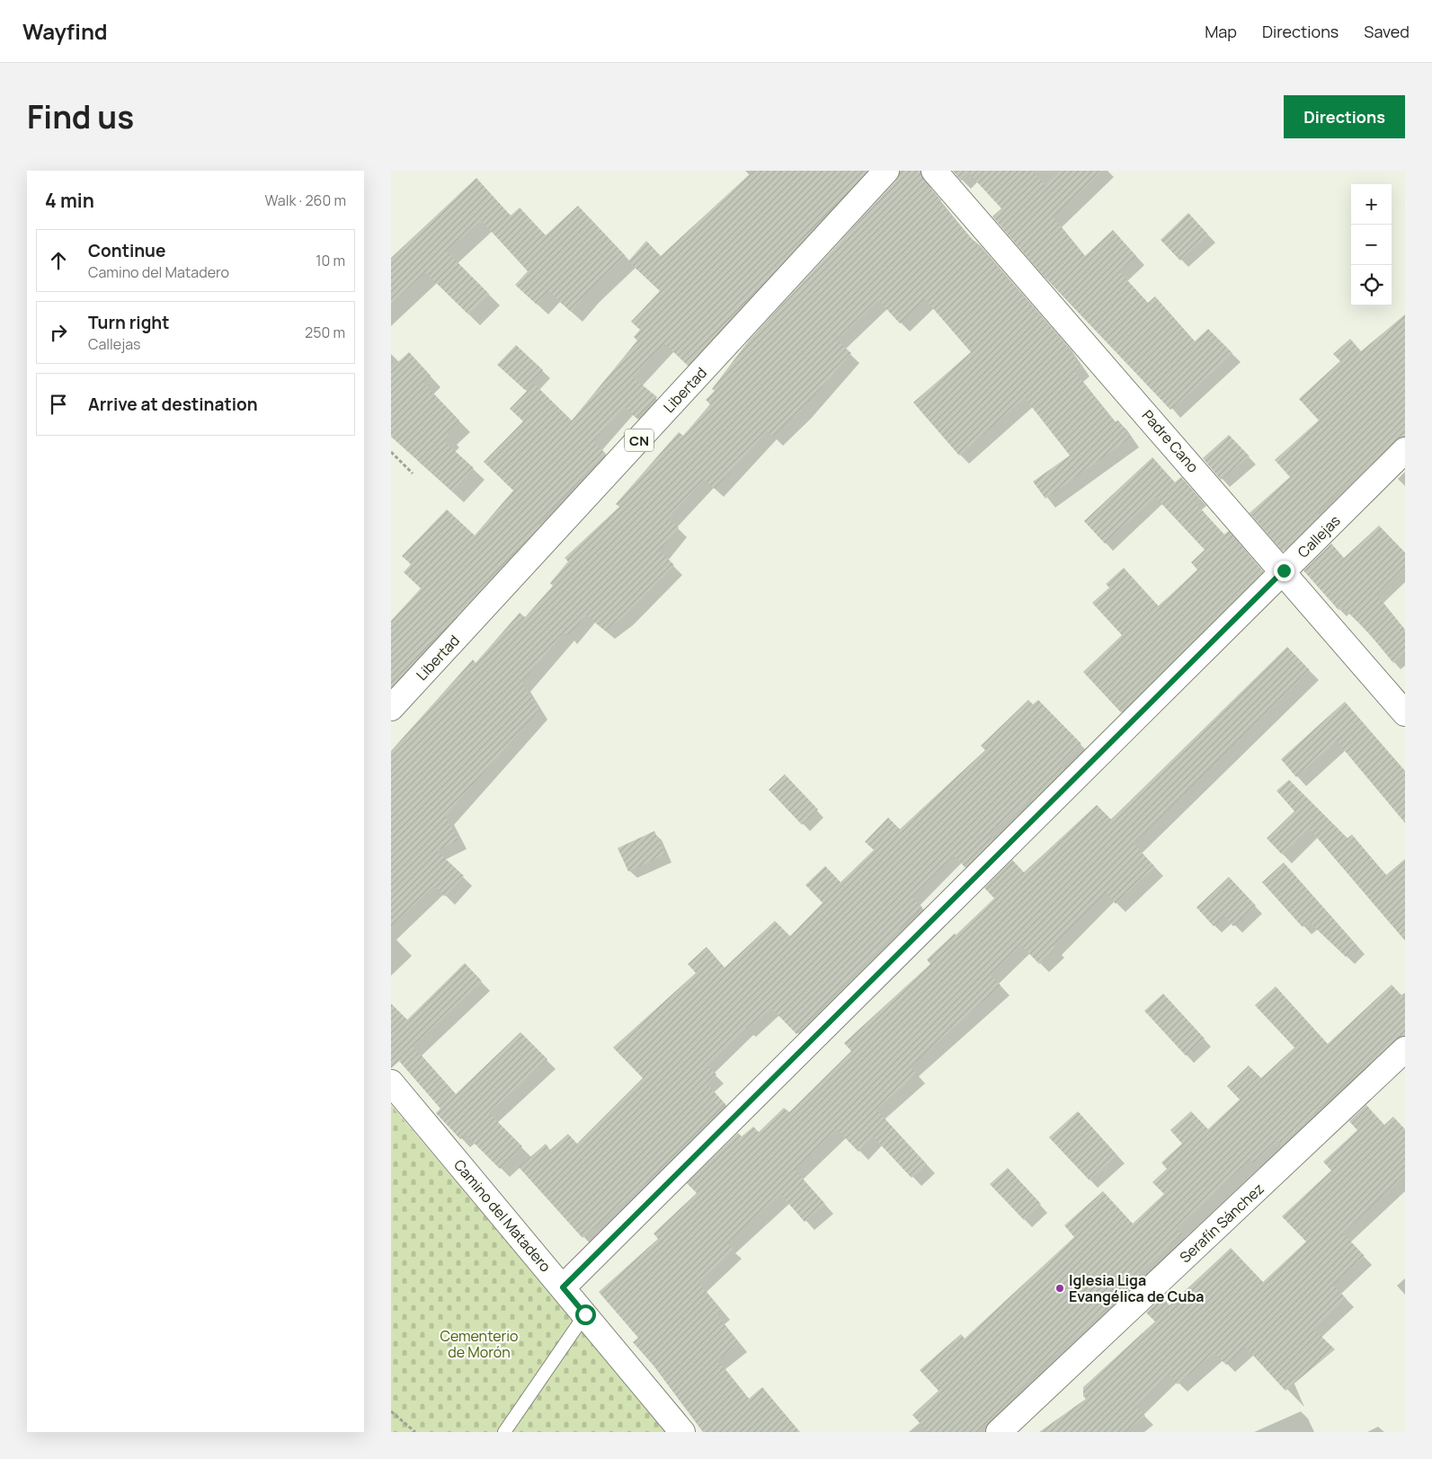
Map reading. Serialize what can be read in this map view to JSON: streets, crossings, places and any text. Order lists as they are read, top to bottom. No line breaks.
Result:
{"streets":{"main road":["Libertad","CN","Padre Cano","Callejas","Camino del Matadero","Serafín Sánchez"]},"crossings":[["Padre Cano","Callejas"],["Callejas","Camino del Matadero"]],"parks":["Cementerio de Morón"],"places":["Iglesia Liga Evangélica de Cuba"],"page":{"header":"Wayfind","nav":["Map","Directions","Saved"],"title":"Find us","buttons":"Directions","heading":["4 min","Walk · 260 m"],"map_buttons":["+","−"],"list":[["Continue","Camino del Matadero","10 m"],["Turn right","Callejas","250 m"],"Arrive at destination"]}}
